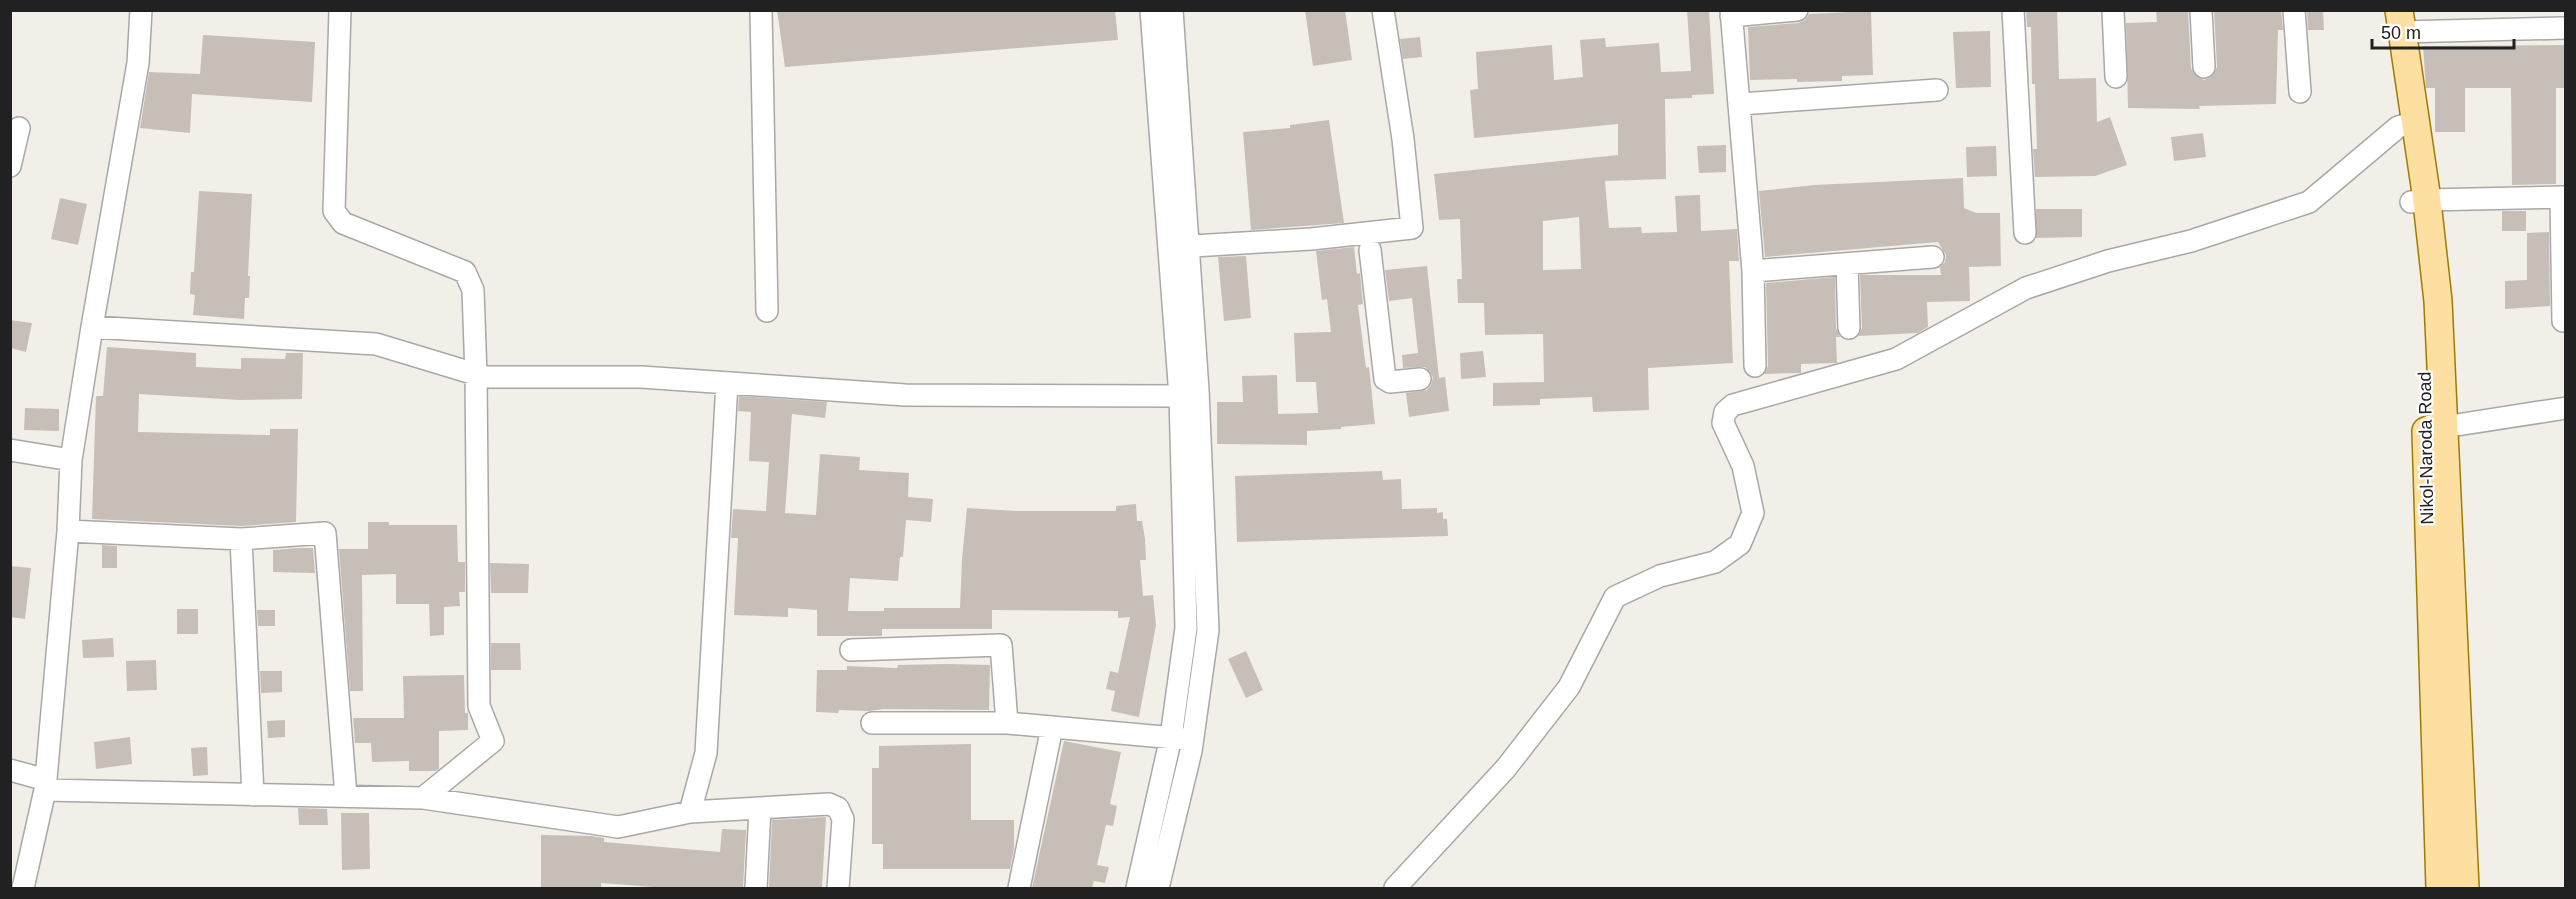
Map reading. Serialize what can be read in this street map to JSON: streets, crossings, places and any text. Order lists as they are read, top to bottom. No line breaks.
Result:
{"streets":{"main road":["Nikol-Naroda Road"]},"scale_bar":"50 m"}
